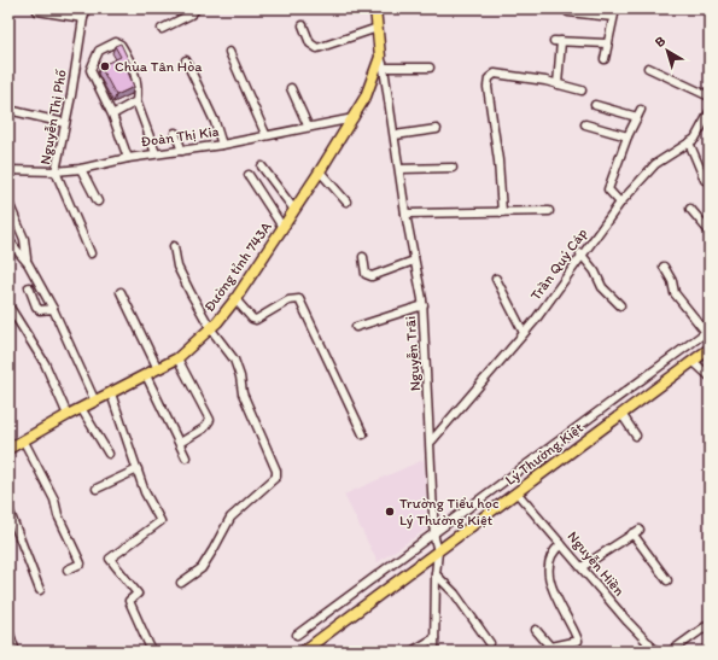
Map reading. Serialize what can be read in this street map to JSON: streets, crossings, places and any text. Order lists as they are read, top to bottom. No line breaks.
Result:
{"streets":{"main road":["Đường tỉnh 743A","Lý Thường Kiệt"],"street":["Nguyễn Thị Phố","Đoàn Thị Kia","Trần Quý Cáp","Nguyễn Trãi","Nguyễn Hiền"]},"crossings":[["Nguyễn Thị Phố","Đoàn Thị Kia"],["Đoàn Thị Kia","Đường tỉnh 743A"],["Trần Quý Cáp","Nguyễn Trãi"],["Đường tỉnh 743A","Nguyễn Trãi"],["Nguyễn Trãi","Lý Thường Kiệt"],["Lý Thường Kiệt","Nguyễn Hiền"]],"places":["Chùa Tân Hòa","Trường Tiểu học Lý Thường Kiệt"],"north":"top left"}
